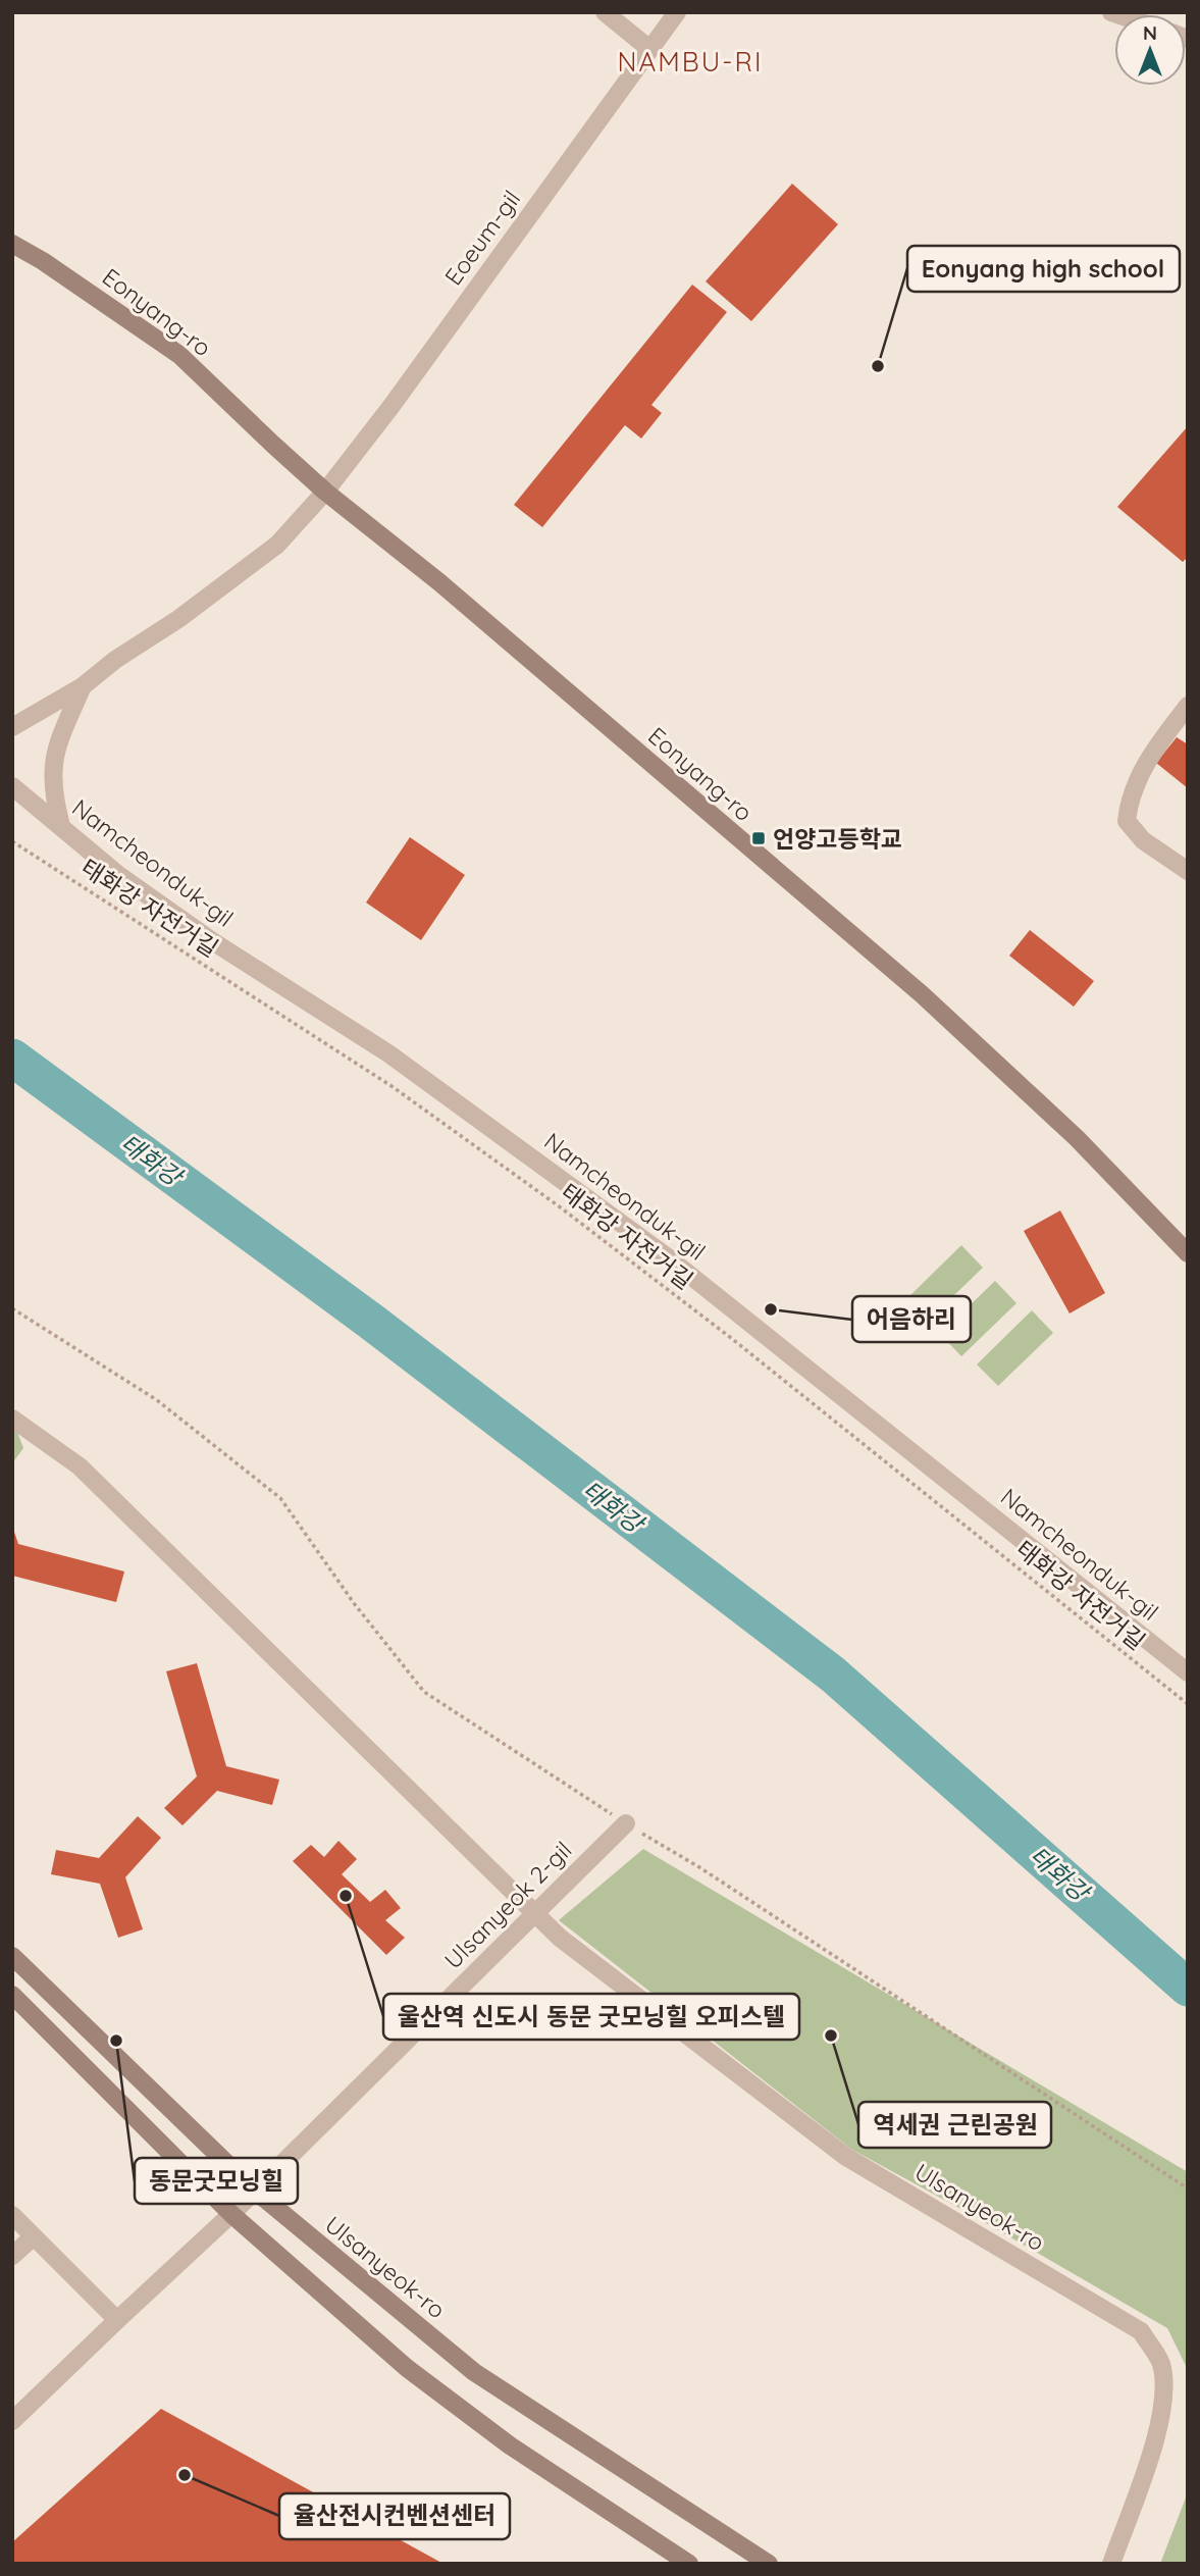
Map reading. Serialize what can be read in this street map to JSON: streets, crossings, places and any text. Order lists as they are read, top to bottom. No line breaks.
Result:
{"streets":{"main road":["Eonyang-ro","Ulsanyeok-ro"],"street":["Eoeum-gil","Namcheonduk-gil","Ulsanyeok 2-gil"],"path":["태화강 자전거길"]},"crossings":[["Eoeum-gil","Eonyang-ro"],["Ulsanyeok 2-gil","Ulsanyeok-ro"]],"districts":["NAMBU-RI"],"water":["태화강"],"places":{"other":["Eonyang high school","어음하리","울산역 신도시 동문 굿모닝힐 오피스텔","역세권 근린공원","동문굿모닝힐","율산전시컨벤션센터"],"transit":["언양고등학교"]},"north":"top"}
